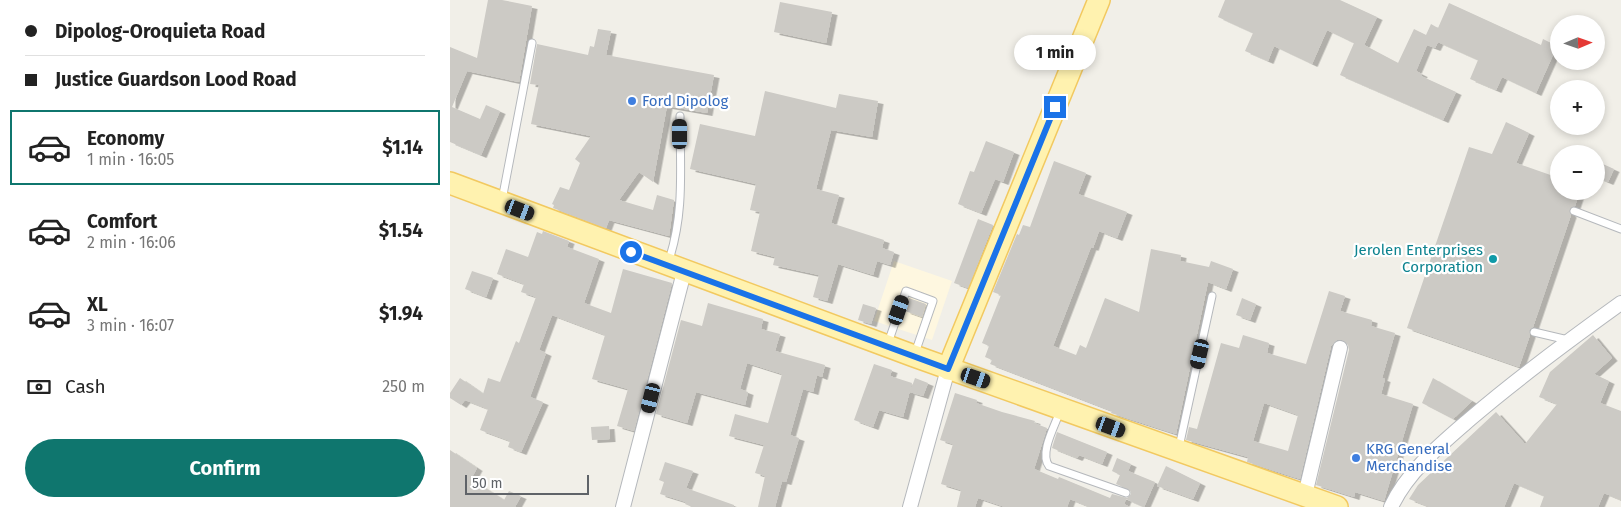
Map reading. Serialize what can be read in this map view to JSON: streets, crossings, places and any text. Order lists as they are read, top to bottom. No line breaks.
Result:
{"places":["Ford Dipolog","Jerolen Enterprises Corporation","KRG General Merchandise"],"scale_bar":"50 m","north":"right","page":{"banner":["Dipolog-Oroquieta Road","Justice Guardson Lood Road"],"map_buttons":["+","−"],"bubble":"1 min","list":[{"name":"Economy","note":"1 min · 16:05","value":"$1.14"},{"name":"Comfort","note":"2 min · 16:06","value":"$1.54"},{"name":"XL","note":"3 min · 16:07","value":"$1.94"}],"pay":["Cash","250 m"],"buttons":"Confirm","scale":"50 m"}}
